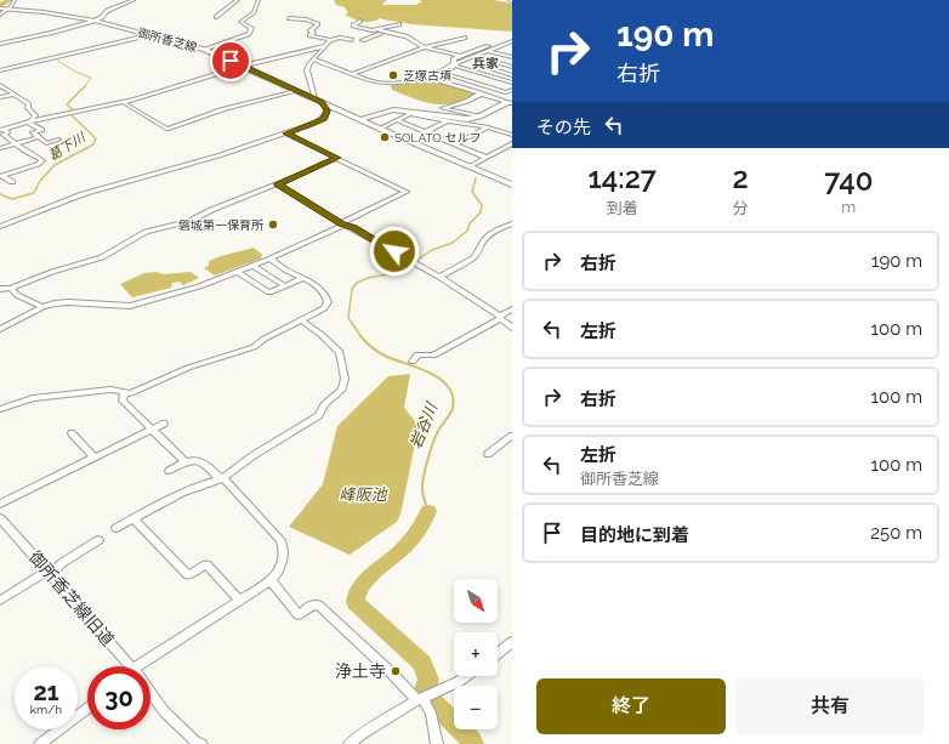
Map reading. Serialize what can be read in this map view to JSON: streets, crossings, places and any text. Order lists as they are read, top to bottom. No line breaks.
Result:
{"streets":{"main road":["御所香芝線"],"street":["御所香芝線旧道"]},"districts":["兵家"],"water":["葛下川","岩谷川","峰阪池"],"places":["芝塚古墳","SOLATO セルフ","磐城第一保育所","浄土寺"],"north":"bottom right","page":{"turn":["190 m","右折"],"then":"その先","eta":["14:27","到着","2","分","740","m"],"list":[{"name":"右折","value":"190 m"},{"name":"左折","value":"100 m"},{"name":"右折","value":"100 m"},{"name":"左折","note":"御所香芝線","value":"100 m"},{"name":"目的地に到着","value":"250 m"}],"map_buttons":["+","−"],"speed":"21 km/h","limit":"30","buttons":["終了","共有"]}}
